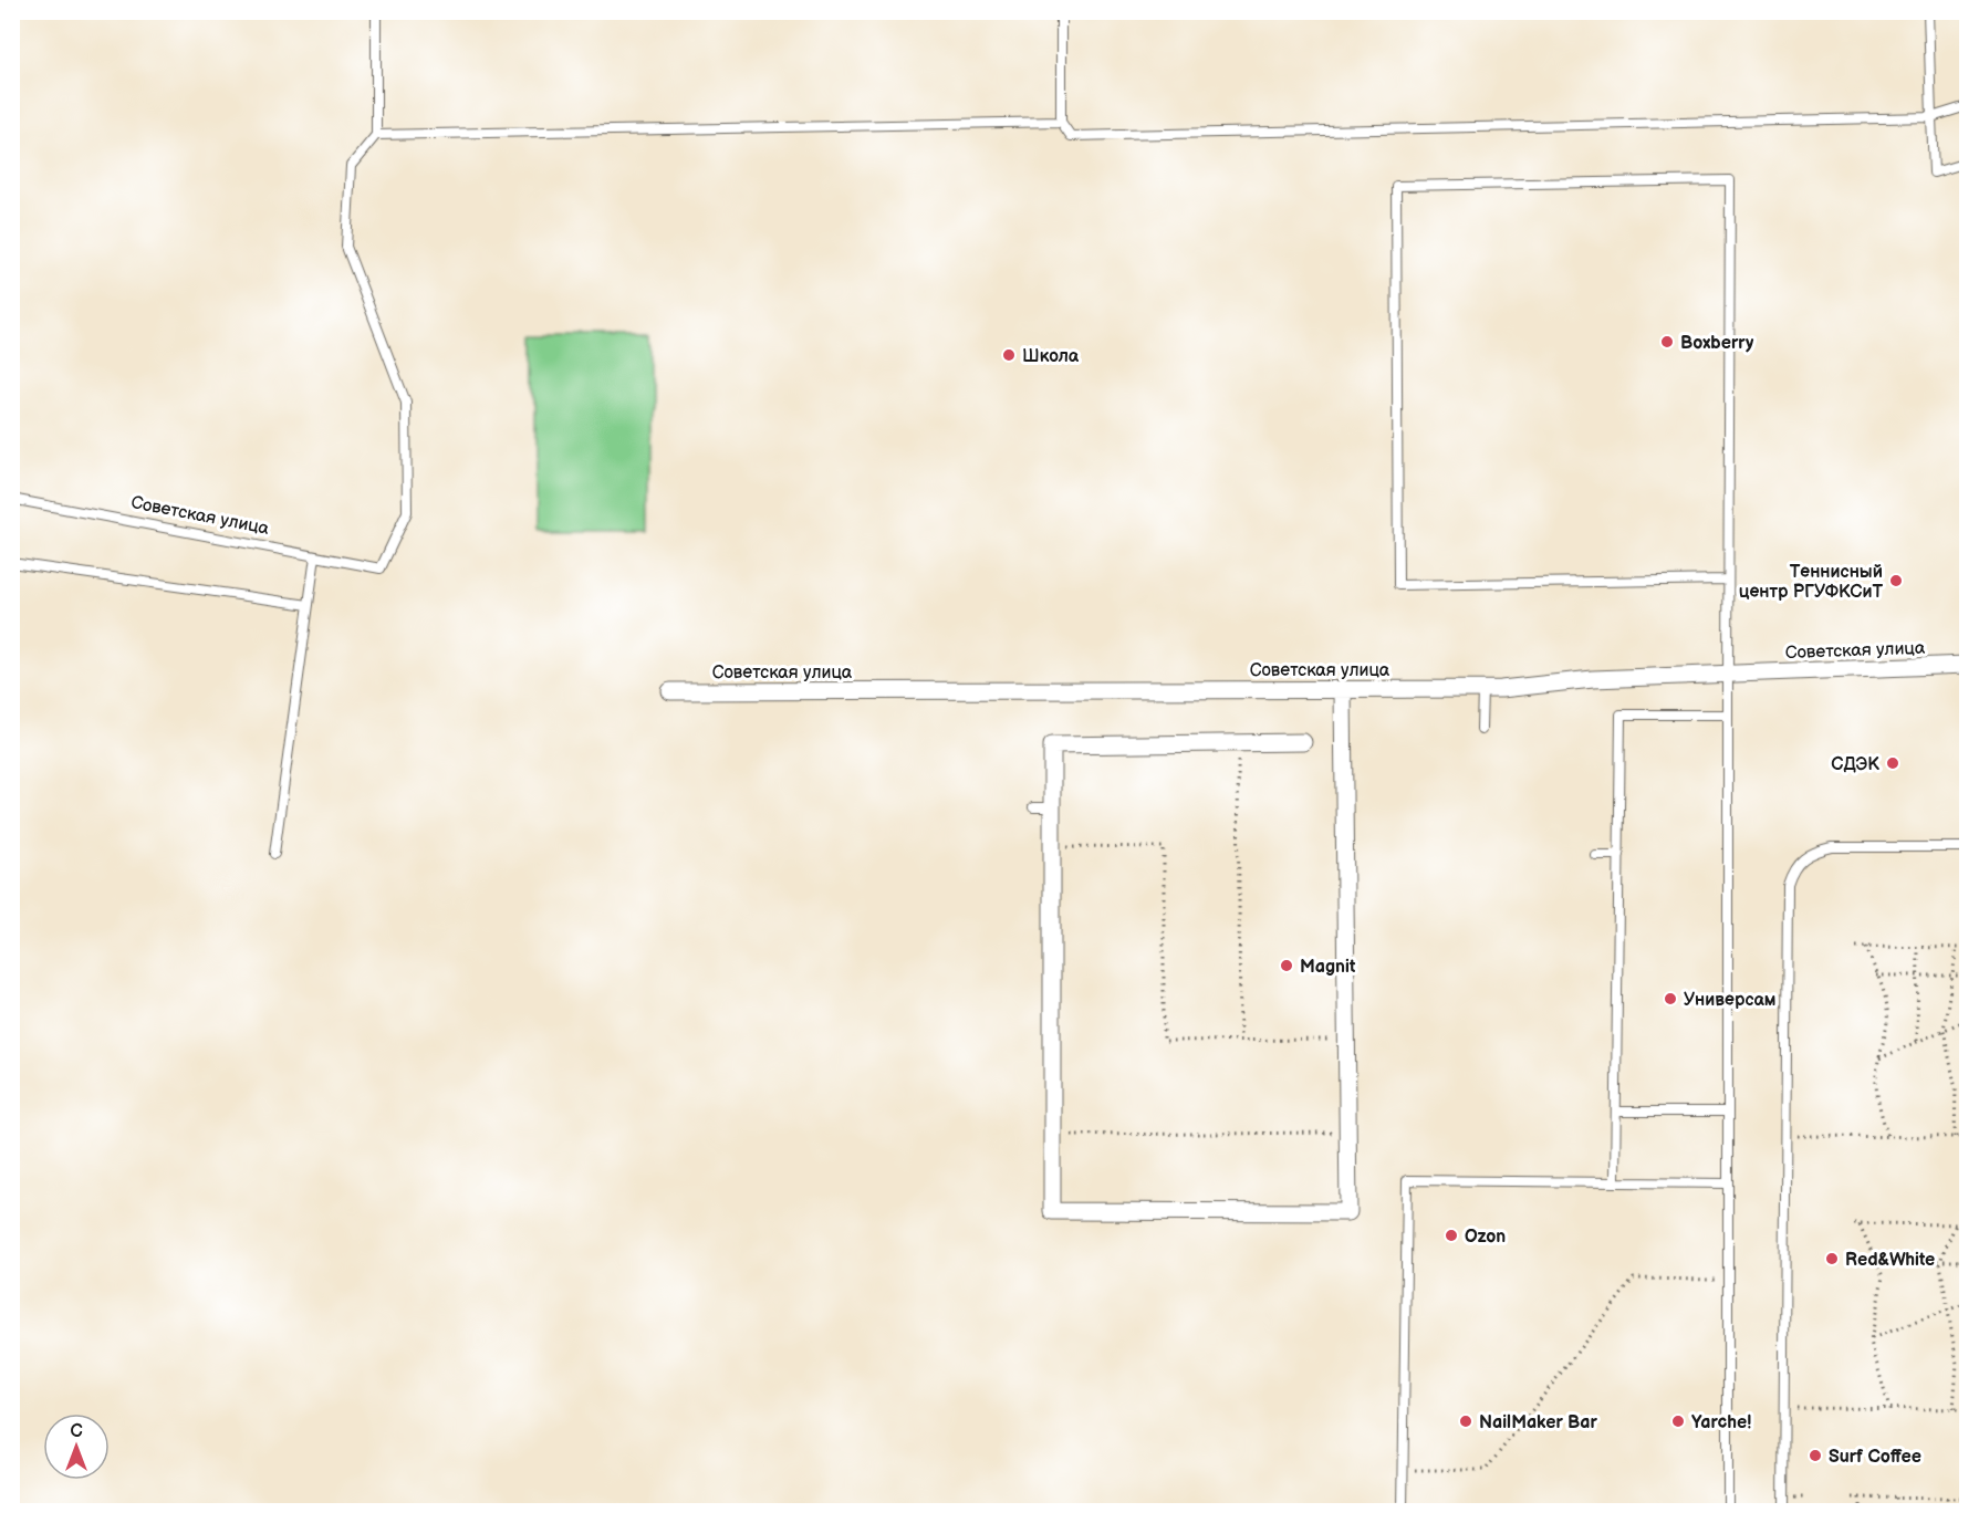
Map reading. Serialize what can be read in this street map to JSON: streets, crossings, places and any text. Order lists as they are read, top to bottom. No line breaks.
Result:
{"streets":{"street":["Советская улица"]},"places":["Boxberry","Школа","Теннисный центр РГУФКСиТ","СДЭК","Magnit","Универсам","Ozon","Red&White","NailMaker Bar","Yarche!","Surf Coffee"],"north":"top"}
